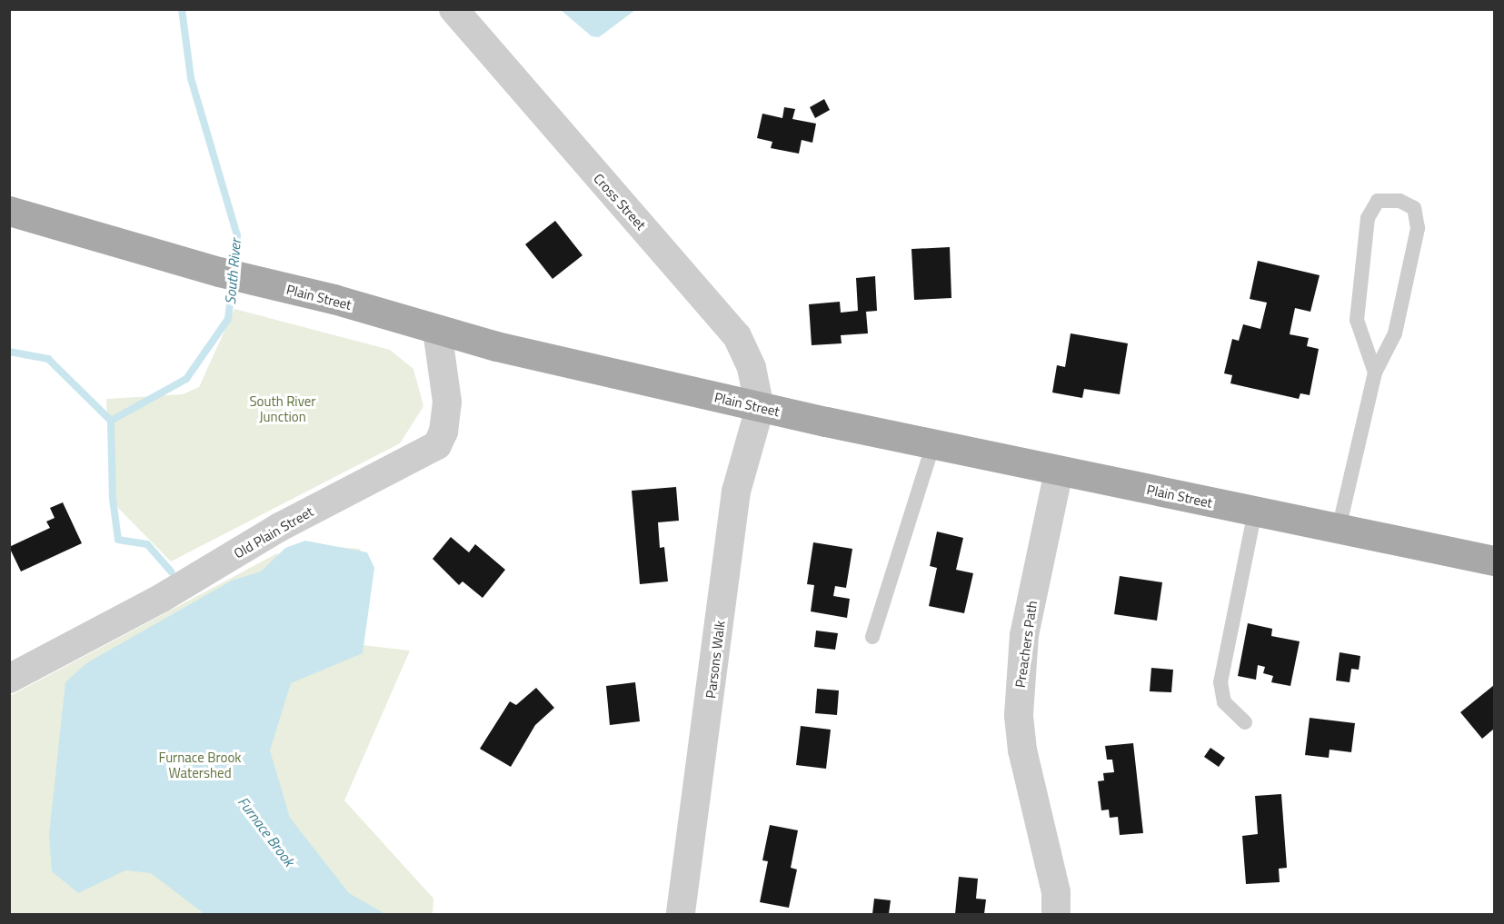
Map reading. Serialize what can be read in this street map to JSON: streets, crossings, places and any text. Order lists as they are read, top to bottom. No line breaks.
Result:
{"streets":{"main road":["Plain Street"],"street":["Cross Street","Old Plain Street","Preachers Path","Parsons Walk"]},"crossings":[["Cross Street","Plain Street"],["Cross Street","Parsons Walk"],["Plain Street","Old Plain Street"],["Plain Street","Preachers Path"],["Plain Street","Parsons Walk"]],"water":["South River","Furnace Brook"],"parks":["South River Junction","Furnace Brook Watershed"]}
